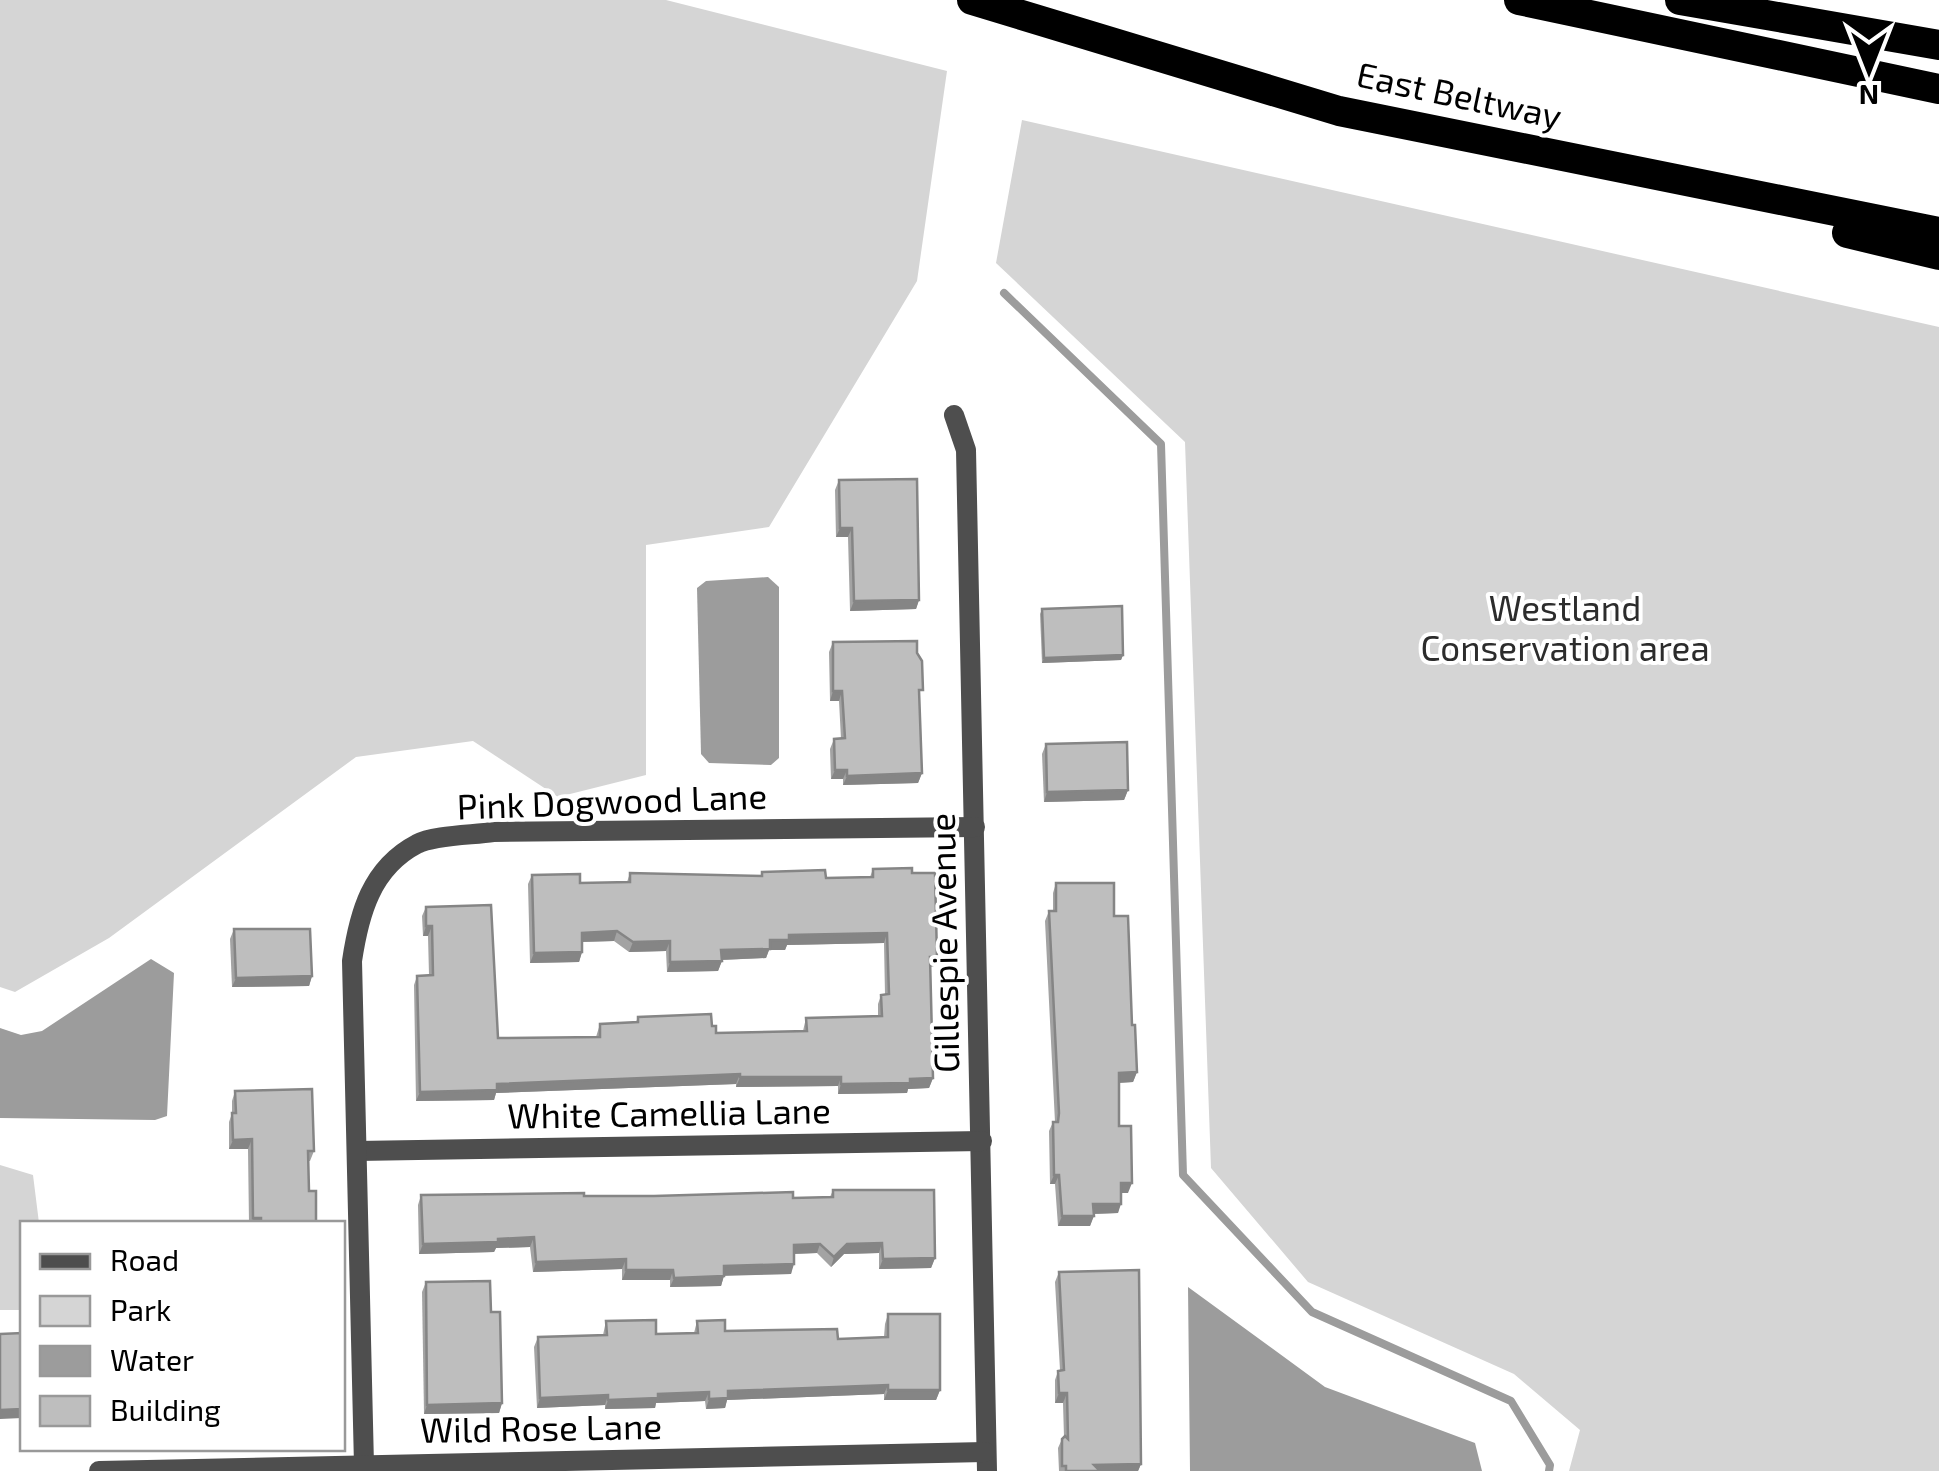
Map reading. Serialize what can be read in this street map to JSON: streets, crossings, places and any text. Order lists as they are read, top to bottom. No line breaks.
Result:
{"streets":{"highway":["East Beltway"],"street":["Pink Dogwood Lane","Gillespie Avenue","White Camellia Lane","Wild Rose Lane"]},"crossings":[["Pink Dogwood Lane","Gillespie Avenue"],["Pink Dogwood Lane","White Camellia Lane"],["Pink Dogwood Lane","Wild Rose Lane"],["Gillespie Avenue","White Camellia Lane"],["Gillespie Avenue","Wild Rose Lane"]],"parks":["Westland Conservation area"],"legend":["Road","Park","Water","Building"],"north":"bottom"}
